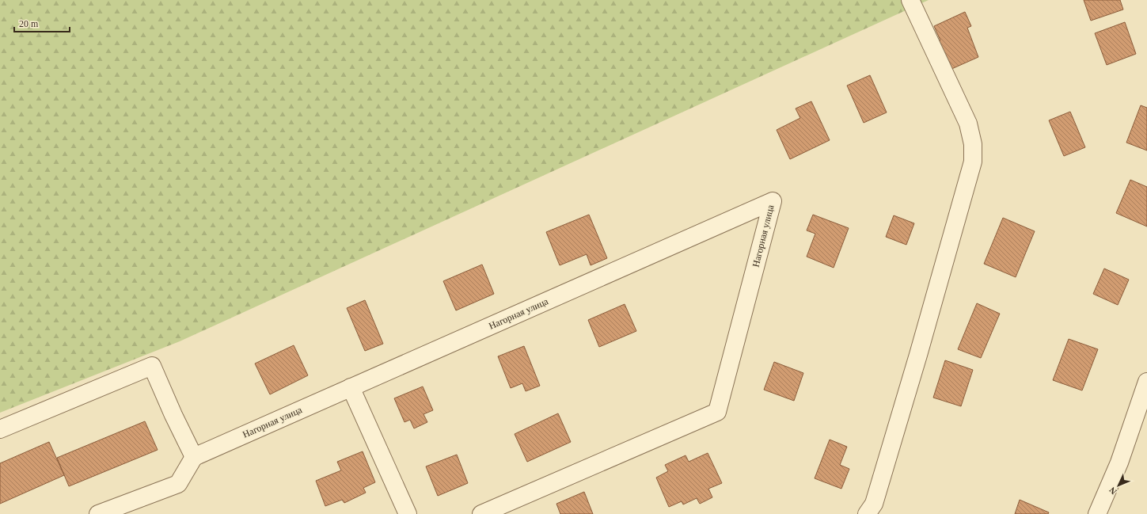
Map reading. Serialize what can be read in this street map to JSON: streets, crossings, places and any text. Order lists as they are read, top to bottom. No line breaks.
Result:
{"streets":{"street":["Нагорная улица"]},"scale_bar":"20 m","north":"bottom left"}
